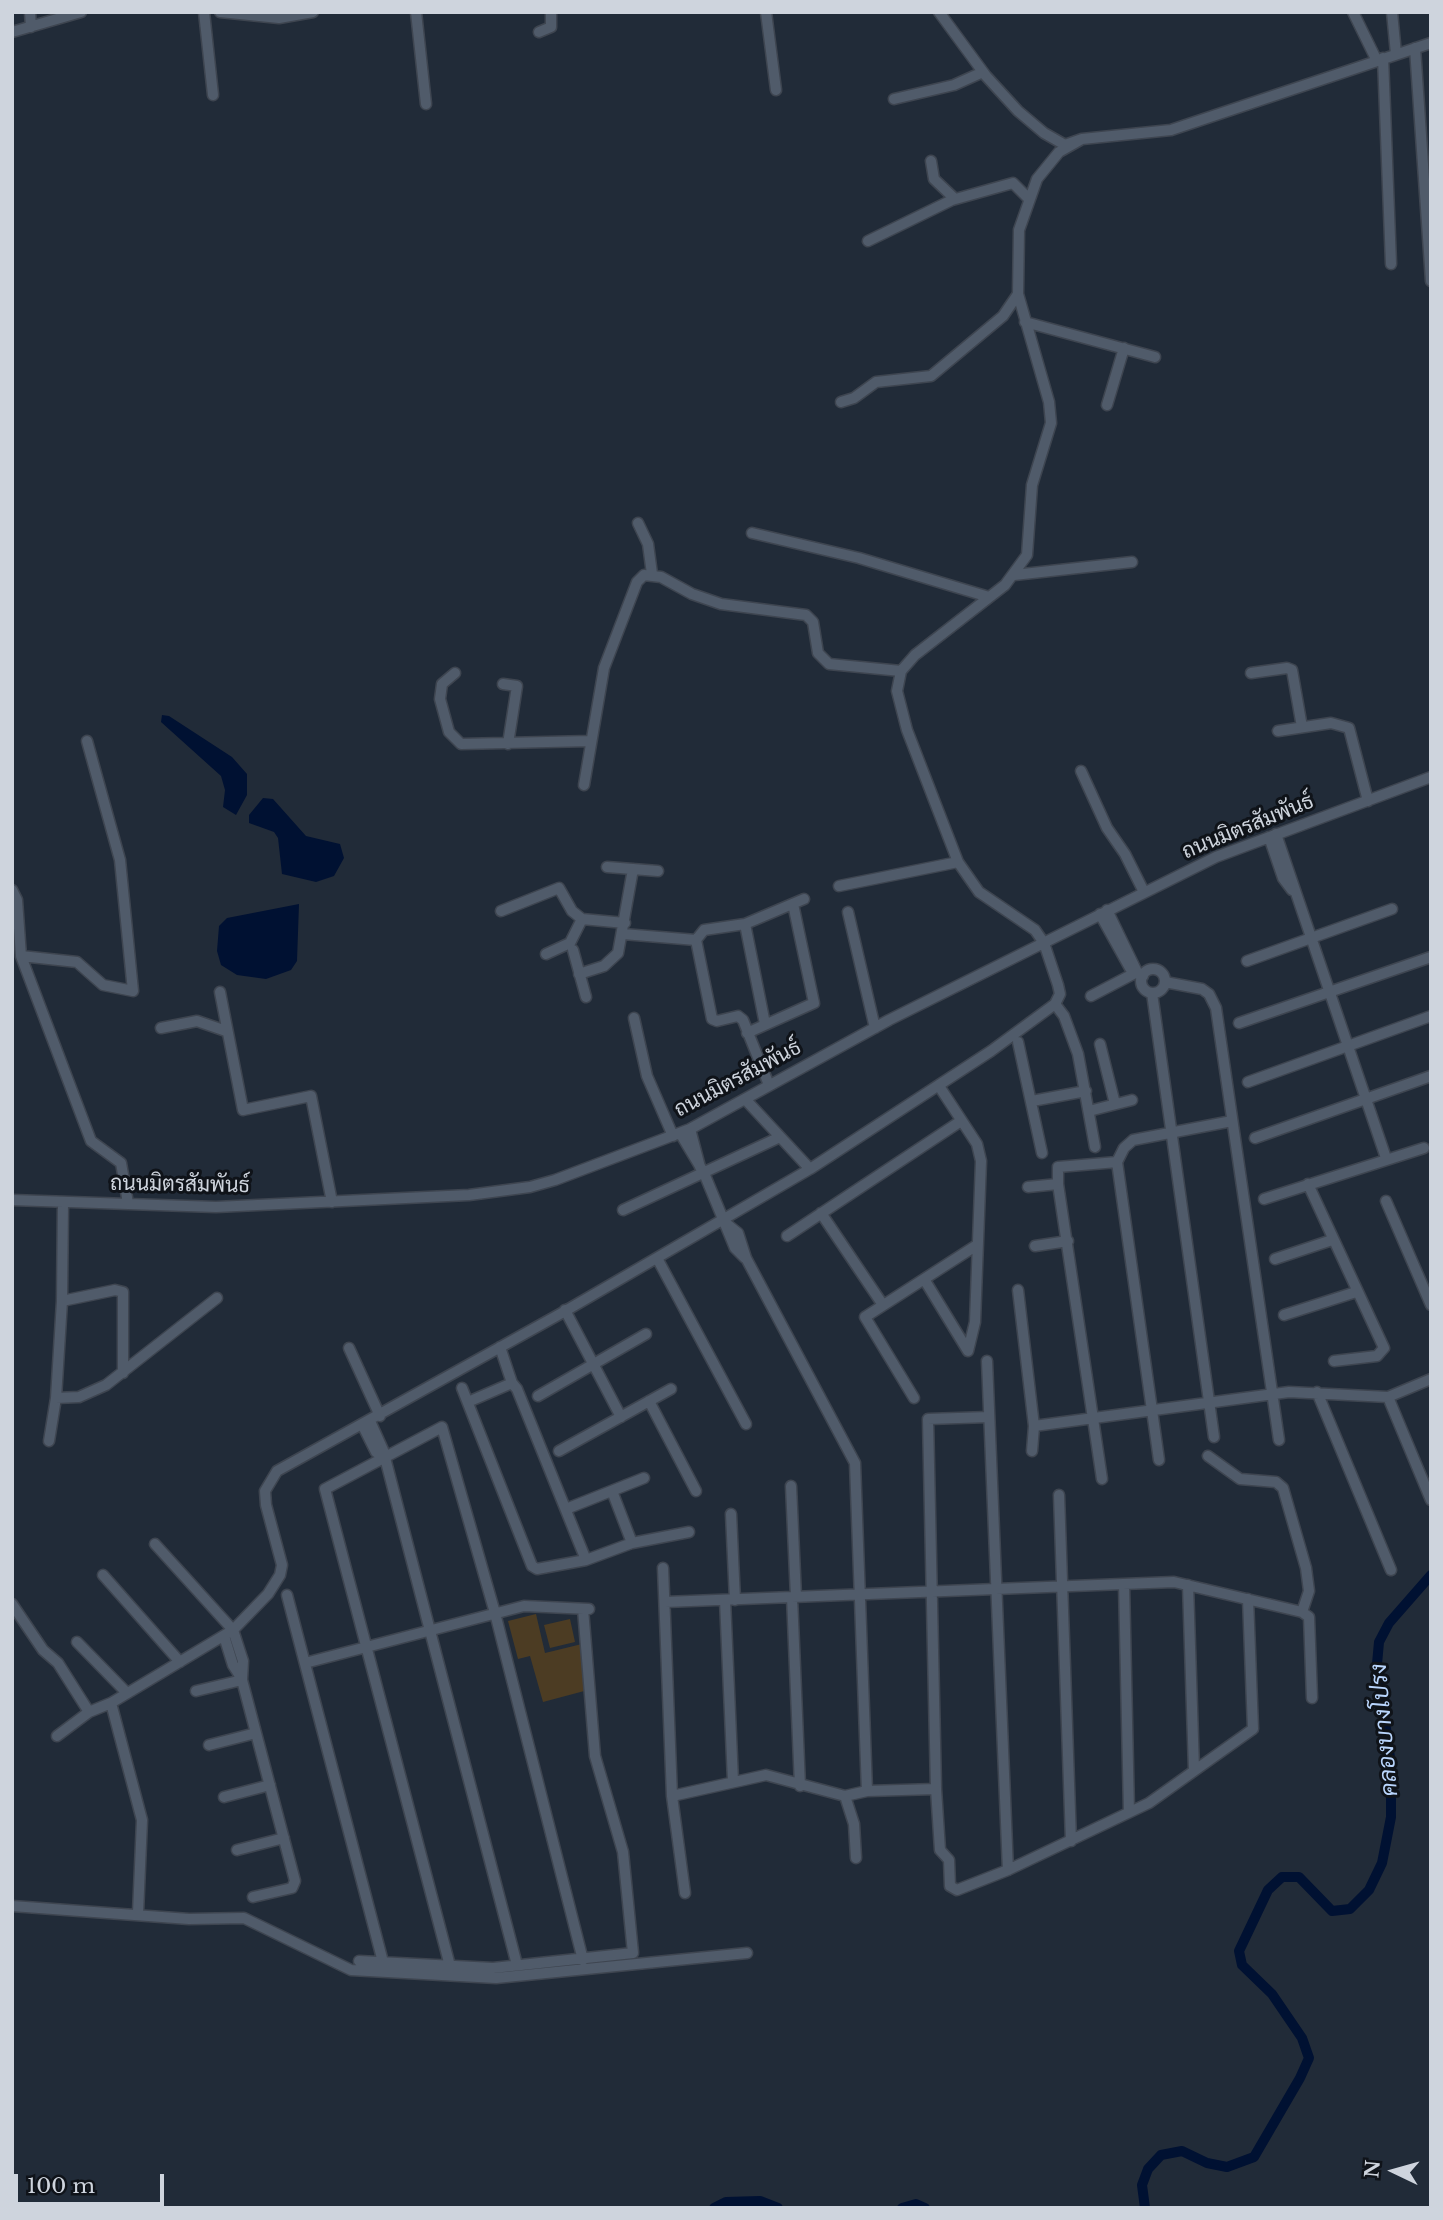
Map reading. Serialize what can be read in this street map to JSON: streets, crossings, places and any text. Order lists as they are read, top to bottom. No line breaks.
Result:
{"streets":{"street":["ถนนมิตรสัมพันธ์"]},"water":["คลองบางโปรง"],"scale_bar":"100 m","north":"left"}
